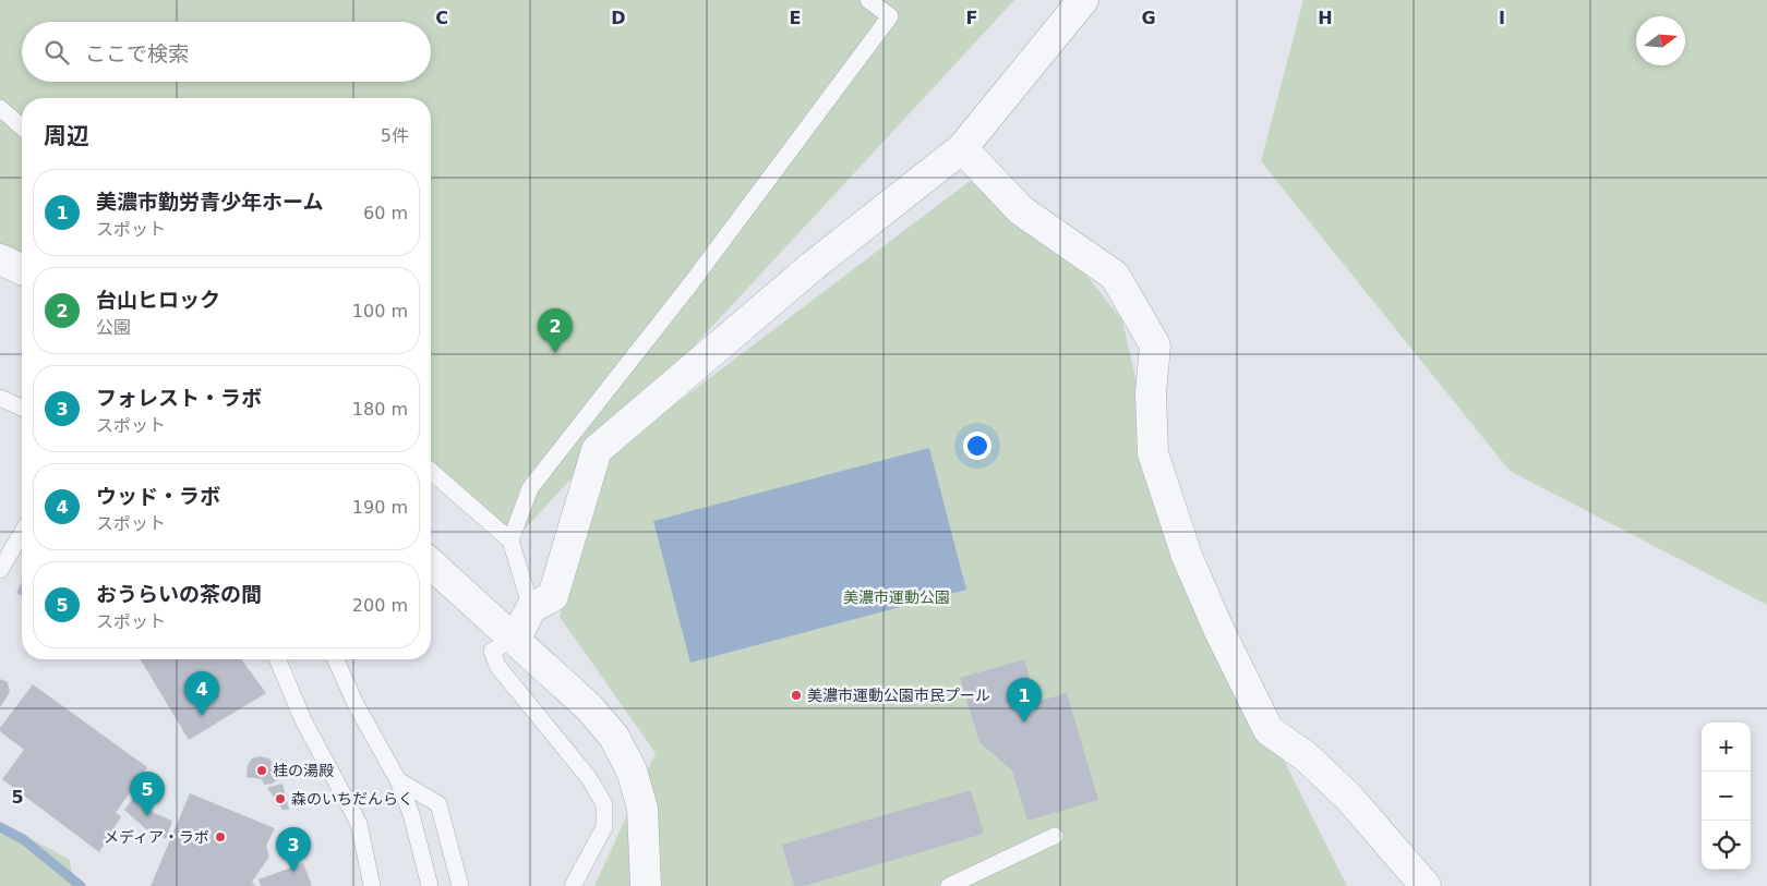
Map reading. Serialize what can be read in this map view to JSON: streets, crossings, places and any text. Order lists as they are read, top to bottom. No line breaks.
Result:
{"parks":["美濃市運動公園"],"places":["美濃市運動公園市民プール","桂の湯殿","森のいちだんらく","メディア・ラボ"],"north":"right","page":{"search":"ここで検索","heading":["周辺","5件"],"list":[{"mark":"1","name":"美濃市勤労青少年ホーム","note":"スポット","value":"60 m"},{"mark":"2","name":"台山ヒロック","note":"公園","value":"100 m"},{"mark":"3","name":"フォレスト・ラボ","note":"スポット","value":"180 m"},{"mark":"4","name":"ウッド・ラボ","note":"スポット","value":"190 m"},{"mark":"5","name":"おうらいの茶の間","note":"スポット","value":"200 m"}],"pins":["2","4","1","5","3"],"map_buttons":["+","−"]},"grid":{"columns":["C","D","E","F","G","H","I"],"rows":["5"]}}
